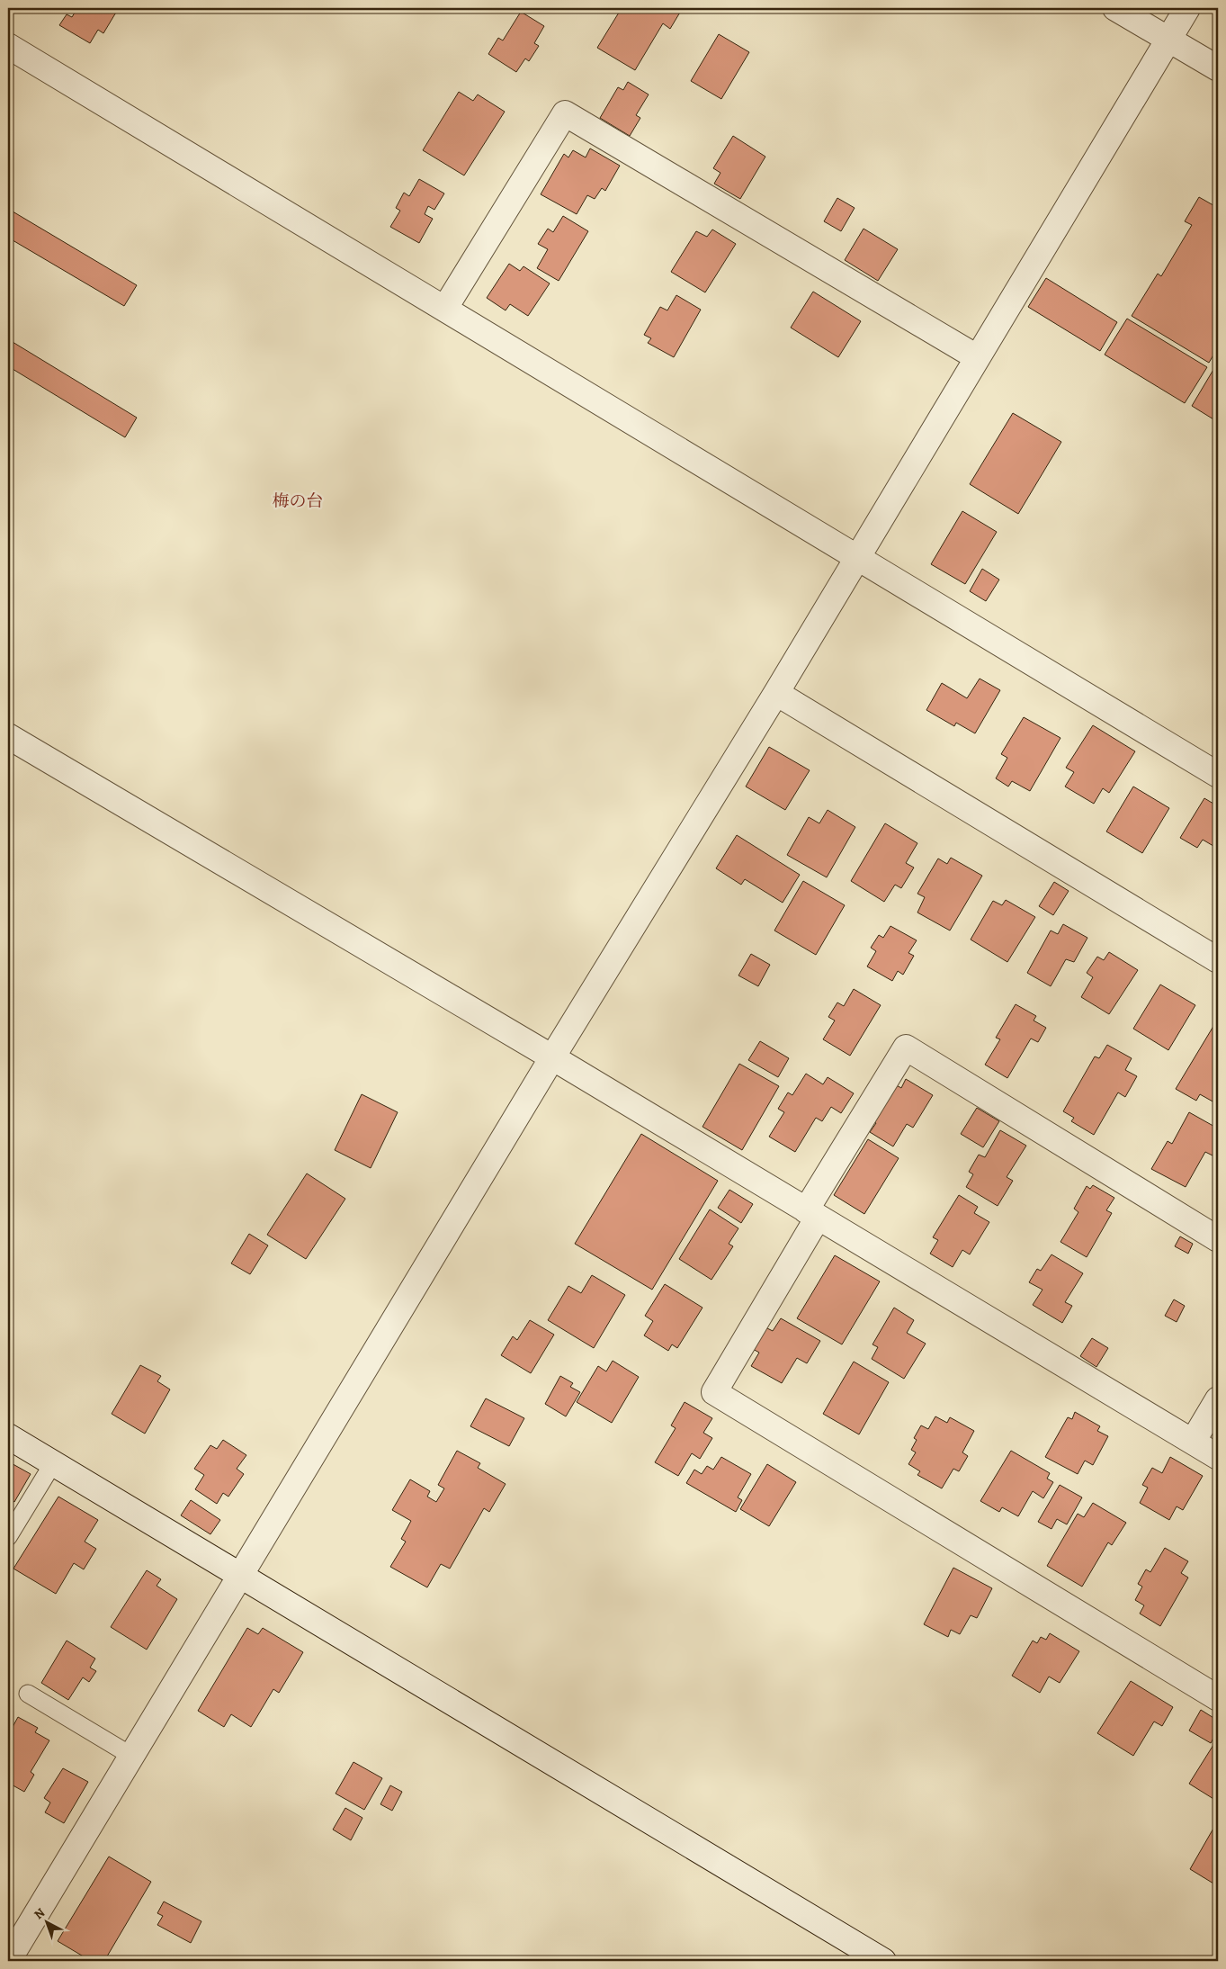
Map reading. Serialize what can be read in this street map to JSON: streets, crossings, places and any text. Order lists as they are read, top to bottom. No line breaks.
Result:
{"districts":["梅の台"],"north":"top left"}
